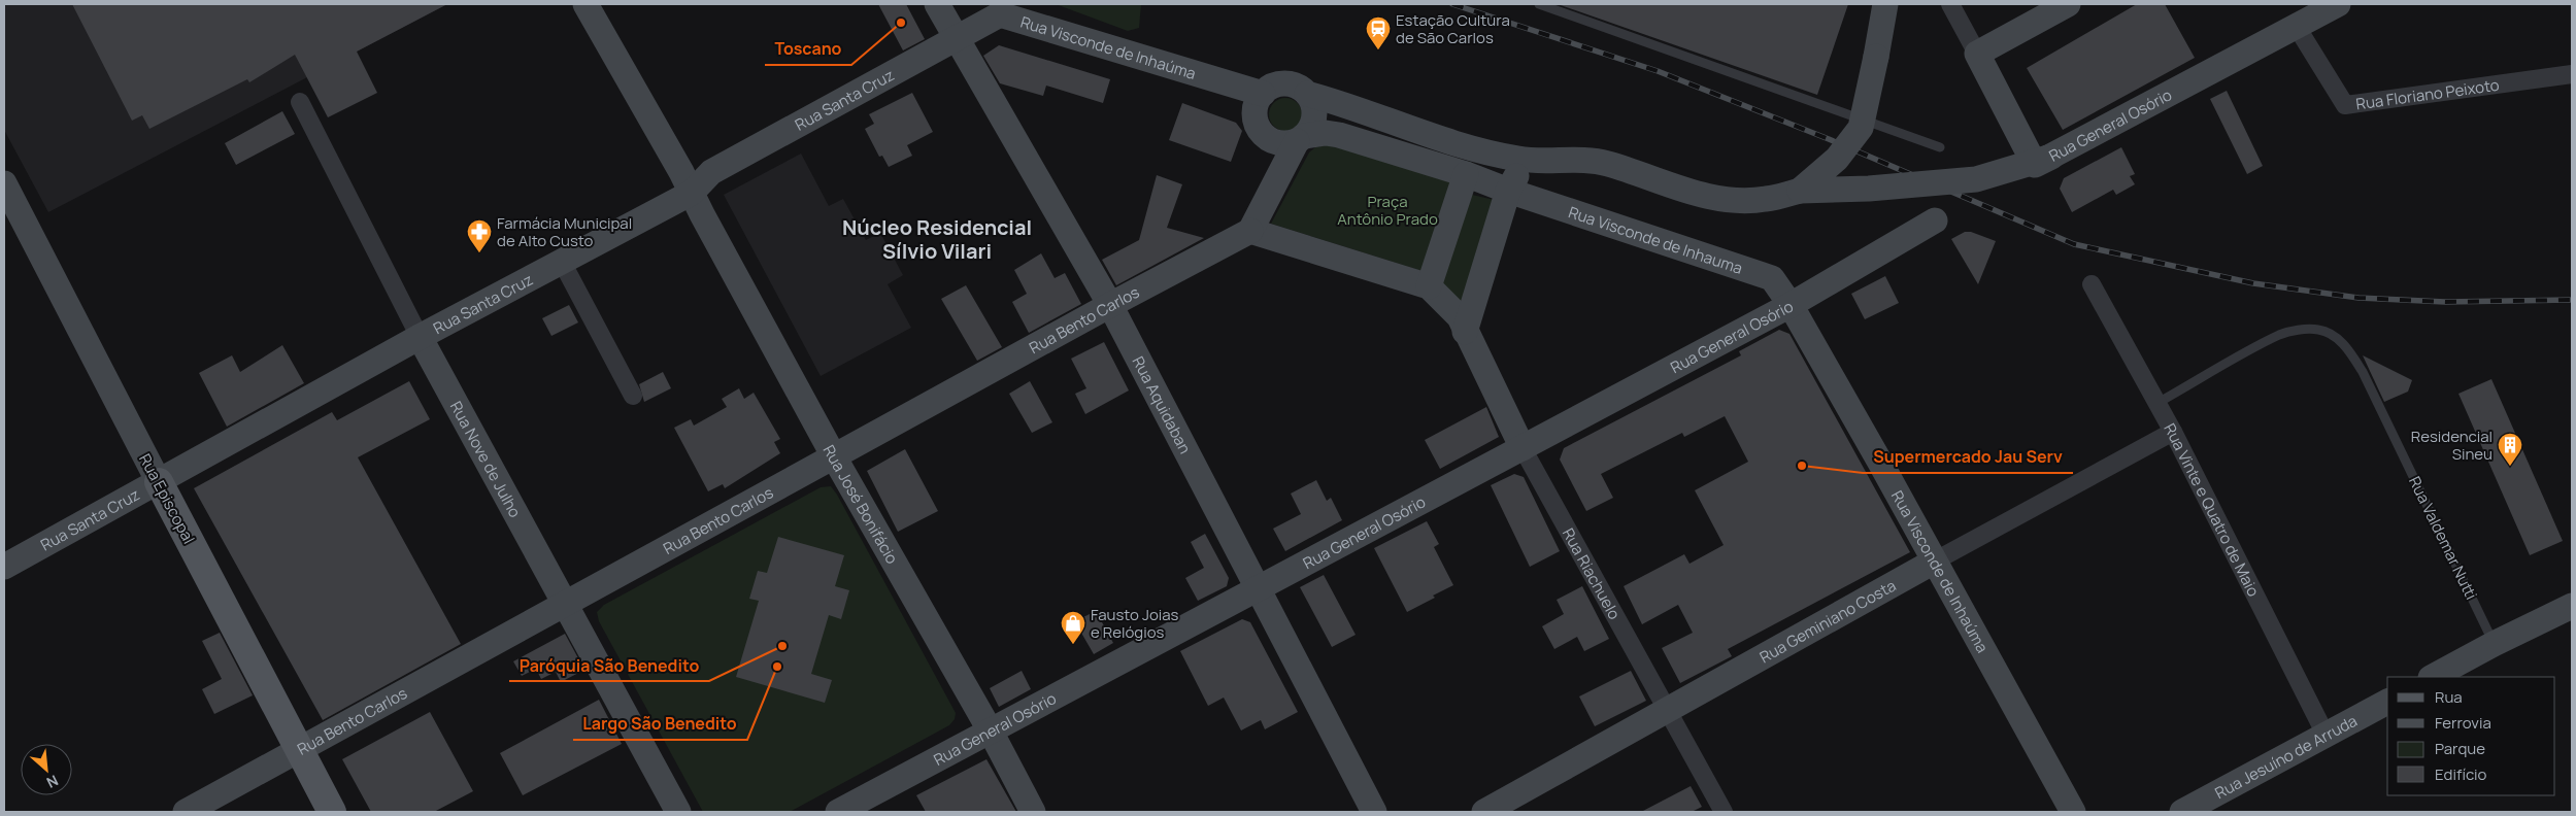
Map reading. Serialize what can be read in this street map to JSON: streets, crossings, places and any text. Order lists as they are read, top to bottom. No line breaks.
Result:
{"streets":{"main road":["Rua Episcopal"],"street":["Rua Visconde de Inhaúma","Rua Floriano Peixoto","Rua Santa Cruz","Rua General Osório","Rua Visconde de Inhauma","Rua Bento Carlos","Rua Aquidaban","Rua Nove de Julho","Rua José Bonifácio","Rua Vinte e Quatro de Maio","Rua Riachuelo","Rua Geminiano Costa","Rua Jesuíno de Arruda"],"lane":["Rua Valdemar Nutti"]},"crossings":[["Rua Visconde de Inhaúma","Rua Santa Cruz"],["Rua Visconde de Inhaúma","Rua General Osório"],["Rua Visconde de Inhaúma","Rua Visconde de Inhauma"],["Rua Visconde de Inhaúma","Rua Aquidaban"],["Rua Visconde de Inhaúma","Rua Geminiano Costa"],["Rua Floriano Peixoto","Rua General Osório"],["Rua Santa Cruz","Rua Aquidaban"],["Rua Santa Cruz","Rua Nove de Julho"],["Rua Santa Cruz","Rua Episcopal"],["Rua Santa Cruz","Rua José Bonifácio"],["Rua General Osório","Rua Visconde de Inhauma"],["Rua General Osório","Rua Aquidaban"],["Rua General Osório","Rua José Bonifácio"],["Rua General Osório","Rua Riachuelo"],["Rua Bento Carlos","Rua Aquidaban"],["Rua Bento Carlos","Rua Nove de Julho"],["Rua Bento Carlos","Rua Episcopal"],["Rua Bento Carlos","Rua José Bonifácio"],["Rua Vinte e Quatro de Maio","Rua Valdemar Nutti"],["Rua Vinte e Quatro de Maio","Rua Geminiano Costa"],["Rua Vinte e Quatro de Maio","Rua Jesuíno de Arruda"],["Rua Riachuelo","Rua Geminiano Costa"]],"districts":["Núcleo Residencial Sílvio Vilari"],"parks":["Praça Antônio Prado"],"places":{"other":["Toscano","Supermercado Jau Serv","Paróquia São Benedito","Largo São Benedito"],"station":["Estação Cultura de São Carlos"],"pharmacy":["Farmácia Municipal de Alto Custo"],"building":["Residencial Sineu"],"shop":["Fausto Joias e Relógios"]},"legend":["Rua","Ferrovia","Parque","Edifício"],"north":"bottom right"}
